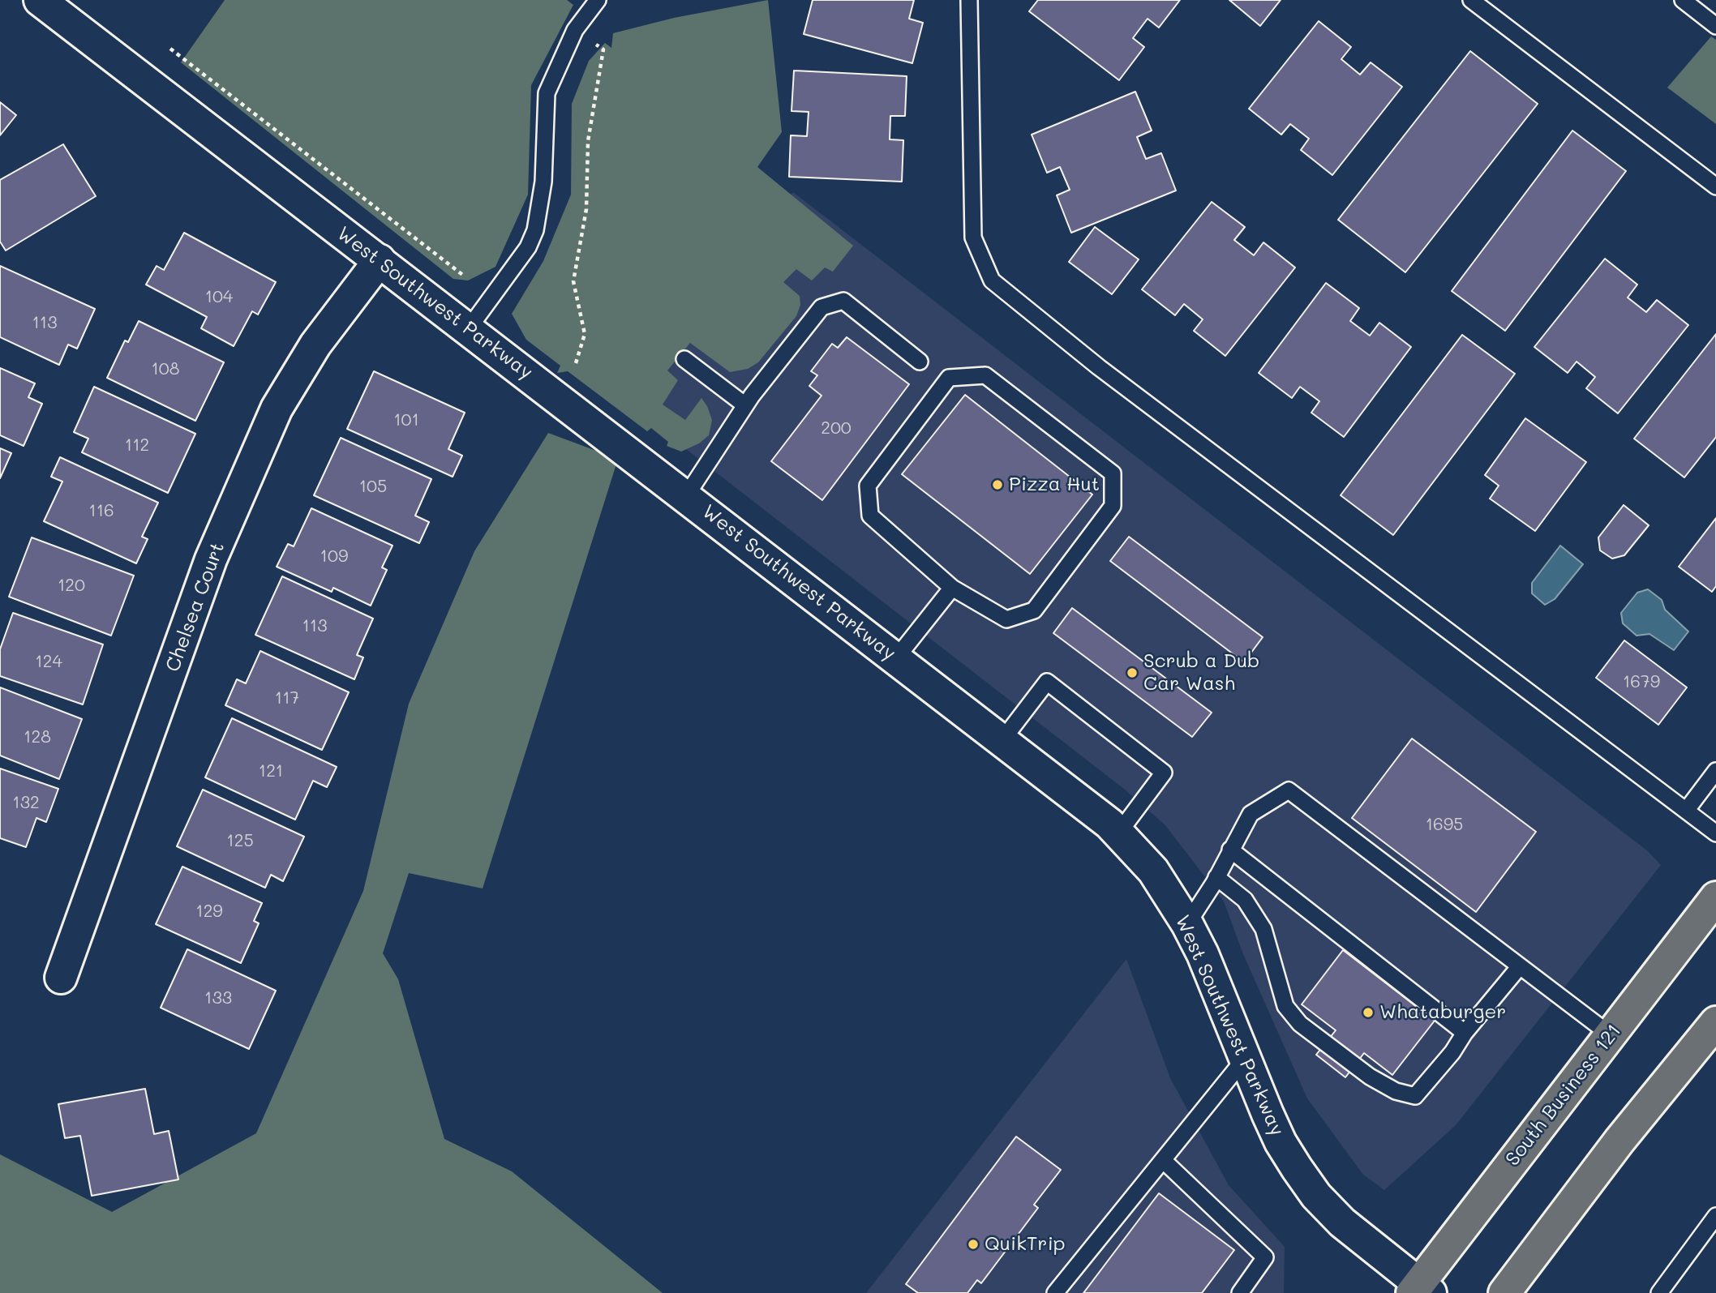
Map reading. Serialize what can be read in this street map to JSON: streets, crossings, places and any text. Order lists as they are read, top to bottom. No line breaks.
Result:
{"streets":{"main road":["South Business 121"],"street":["West Southwest Parkway","Chelsea Court"]},"crossings":[["West Southwest Parkway","Chelsea Court"],["West Southwest Parkway","South Business 121"]],"places":["Pizza Hut","Scrub a Dub Car Wash","Whataburger","QuikTrip"],"house_numbers":["104","113","108","101","200","112","105","116","109","120","113","124","1679","117","128","121","132","1695","125","129","133"]}
